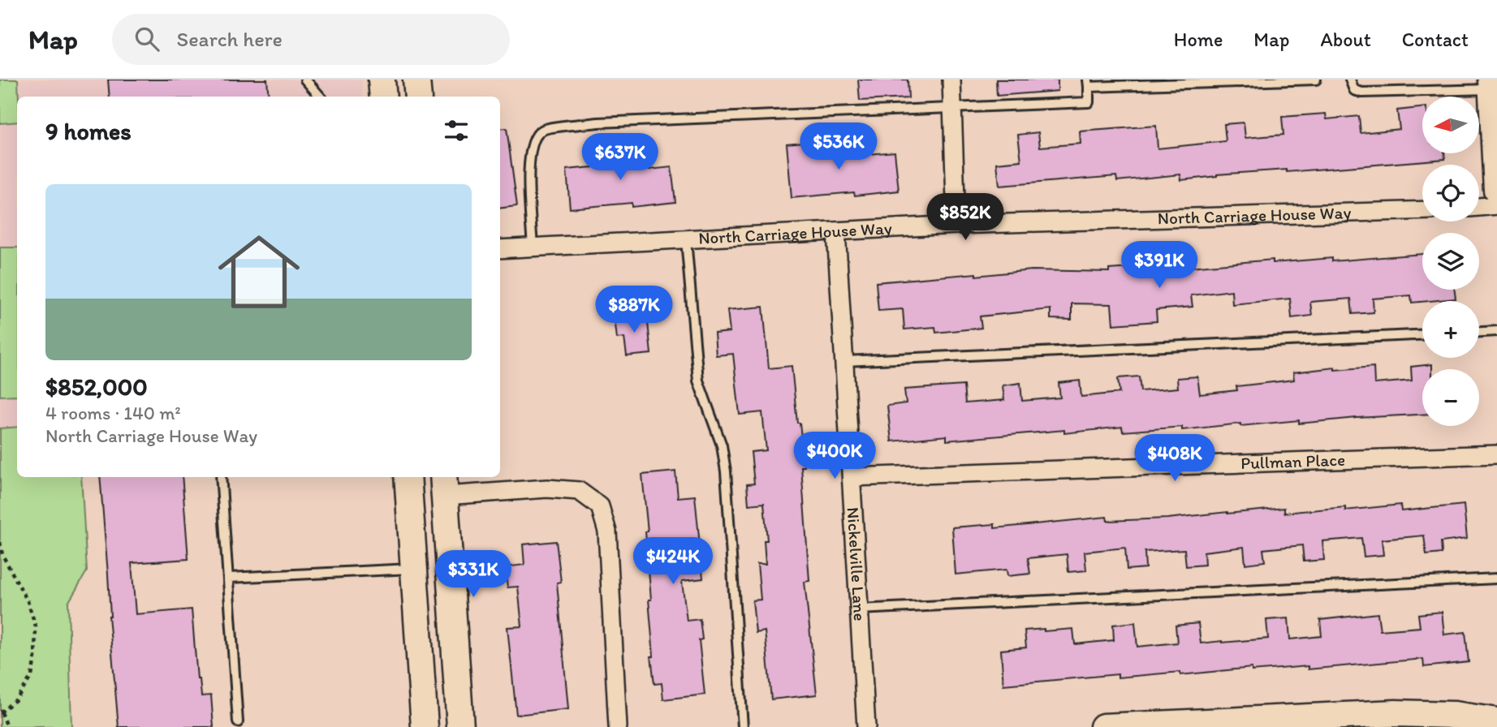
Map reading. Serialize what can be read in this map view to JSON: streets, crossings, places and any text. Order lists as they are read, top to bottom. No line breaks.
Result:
{"streets":{"street":["North Carriage House Way","Pullman Place","Nickelville Lane"]},"crossings":[["North Carriage House Way","Nickelville Lane"],["Pullman Place","Nickelville Lane"]],"north":"left","page":{"header":"Map","search":"Search here","nav":["Home","Map","About","Contact"],"map_buttons":["+","−"],"heading":"9 homes","price":["$536K","$637K","$852K","$391K","$887K","$400K","$408K","$424K","$331K"],"list":[{"name":"$852,000","note":"4 rooms · 140 m² · North Carriage House Way"}]}}
